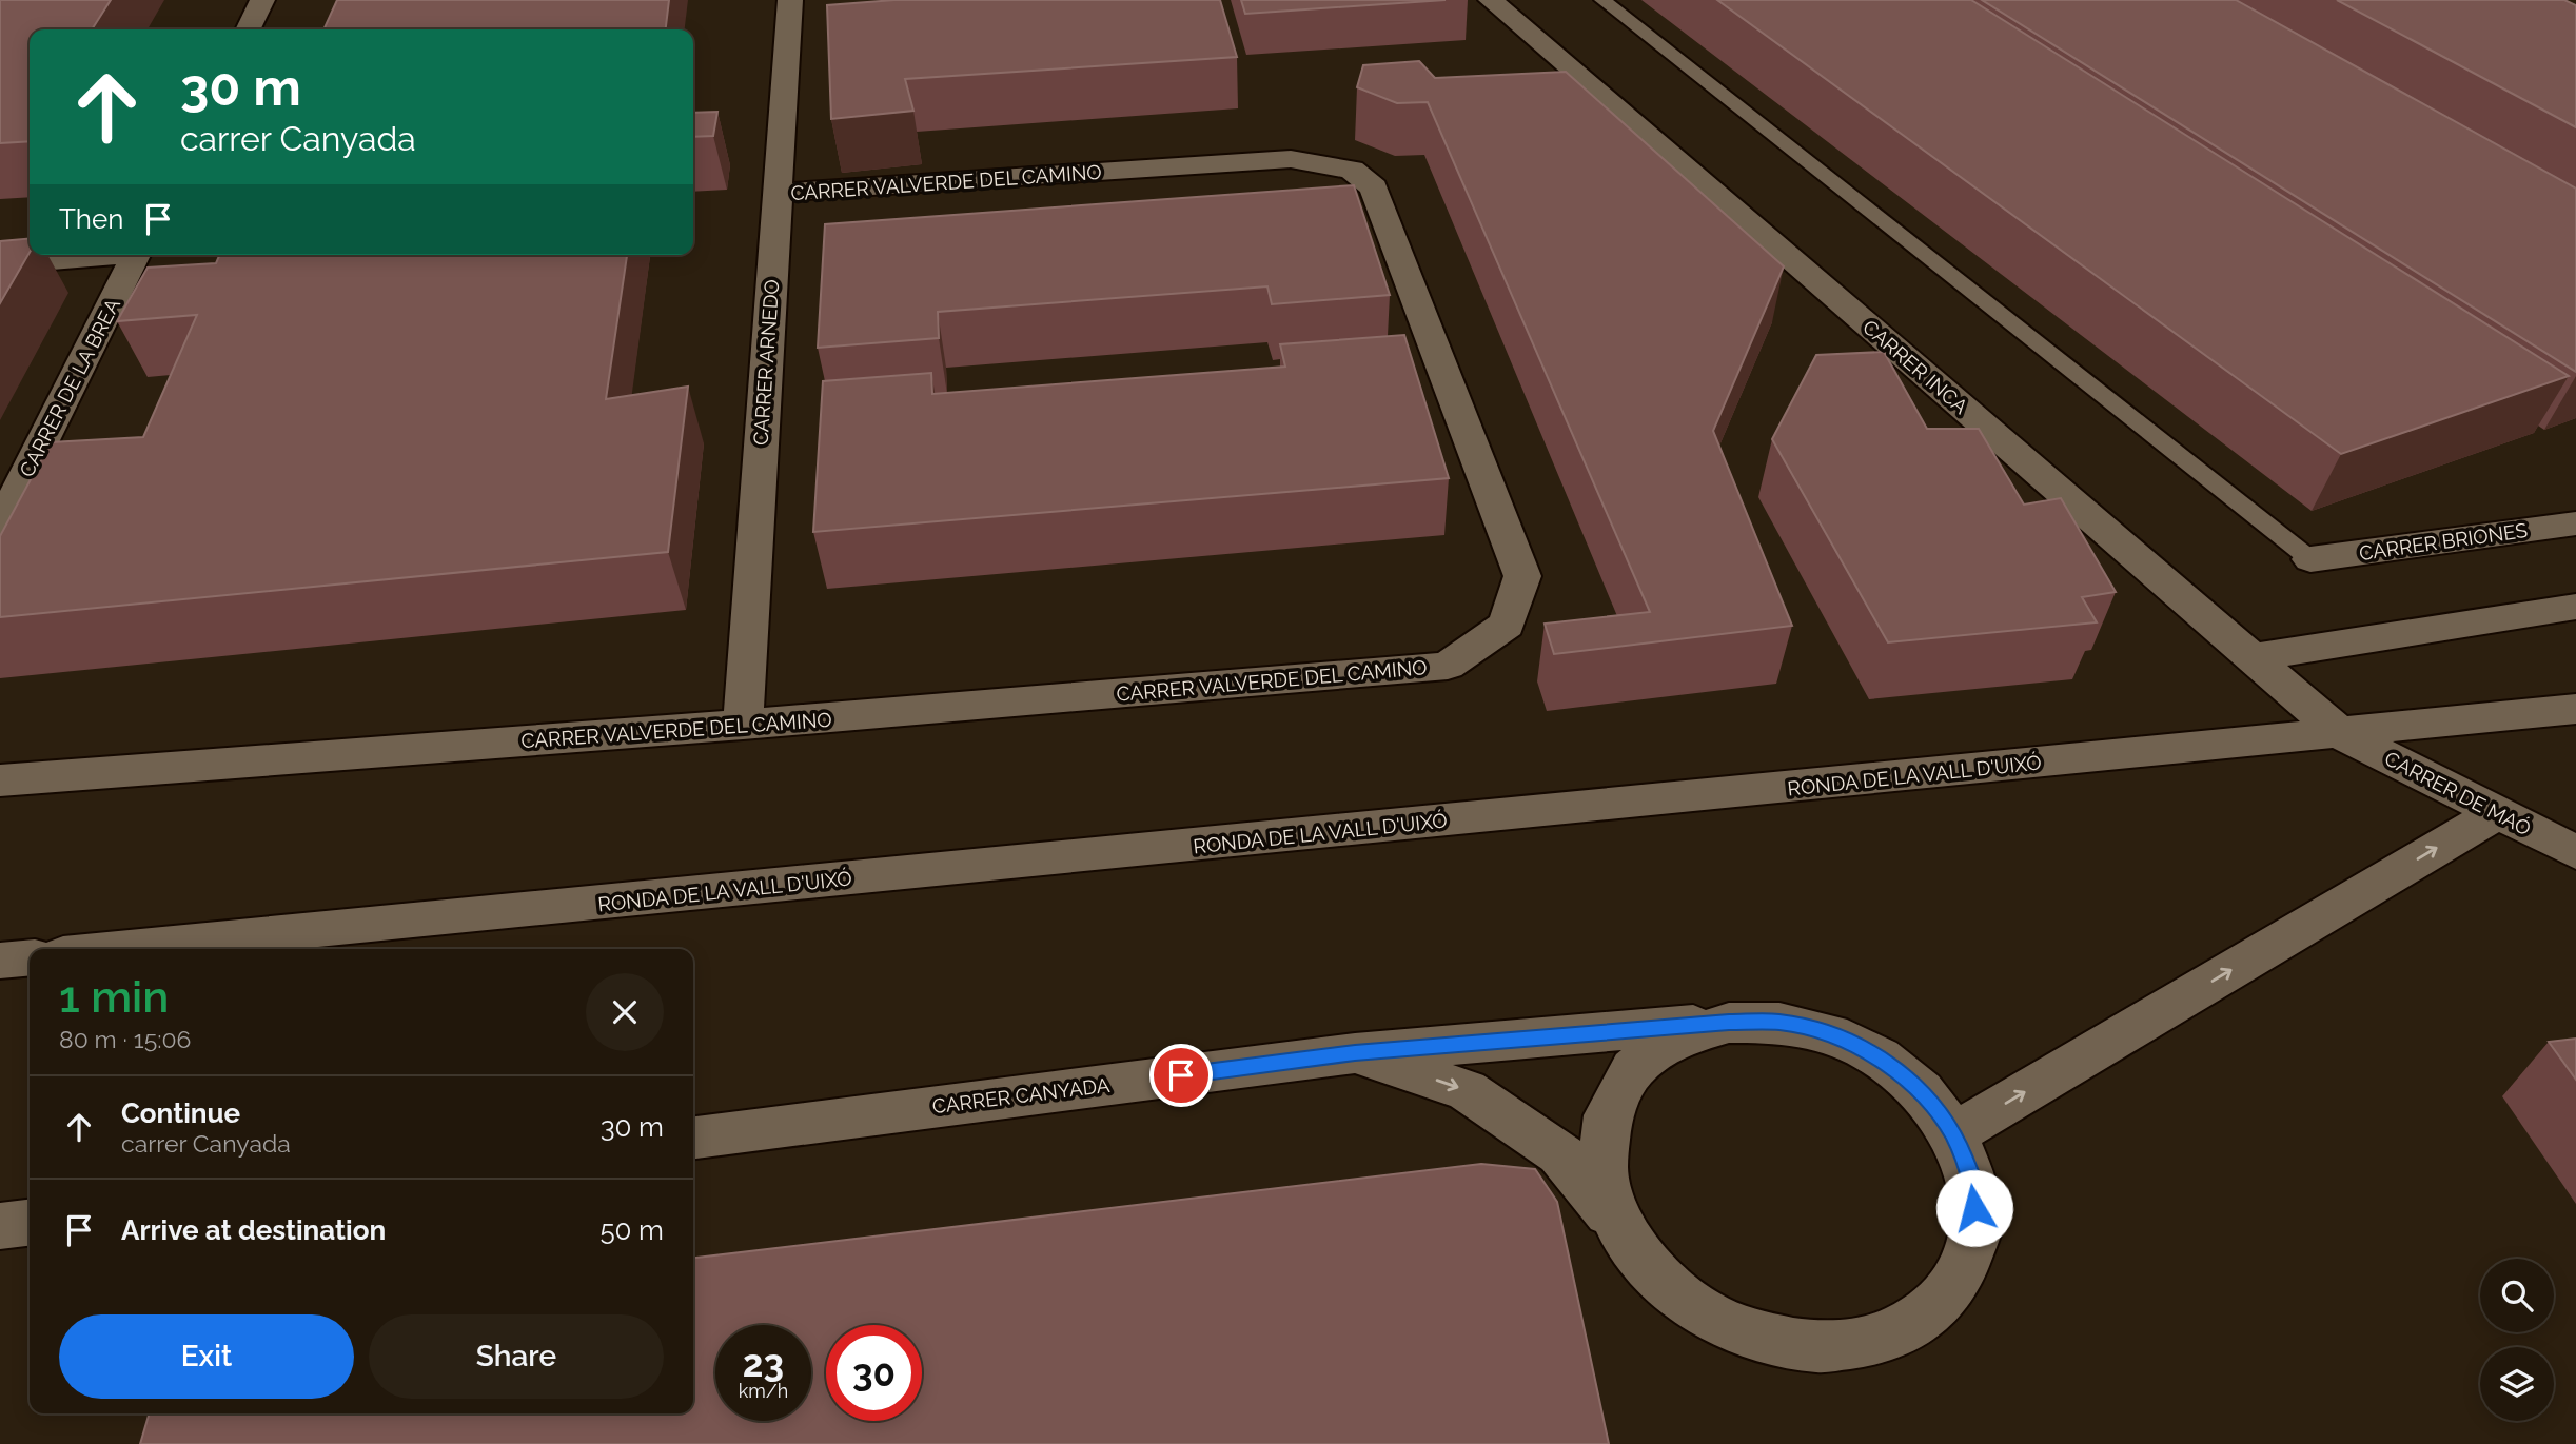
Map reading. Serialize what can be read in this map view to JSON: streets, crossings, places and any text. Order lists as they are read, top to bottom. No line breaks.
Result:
{"streets":{"street":["CARRER VALVERDE DEL CAMINO","CARRER ARNEDO","CARRER INCA","CARRER DE LA BREA","CARRER BRIONES","RONDA DE LA VALL D'UIXÓ","CARRER DE MAÓ","CARRER CANYADA"]},"crossings":[["CARRER VALVERDE DEL CAMINO","CARRER ARNEDO"],["CARRER INCA","RONDA DE LA VALL D'UIXÓ"],["CARRER INCA","CARRER DE MAÓ"],["RONDA DE LA VALL D'UIXÓ","CARRER DE MAÓ"]],"page":{"turn":["30 m","carrer Canyada"],"then":"Then","heading":["1 min","80 m · 15:06"],"list":[{"name":"Continue","note":"carrer Canyada","value":"30 m"},{"name":"Arrive at destination","value":"50 m"}],"buttons":["Exit","Share"],"speed":"23 km/h","limit":"30"}}
